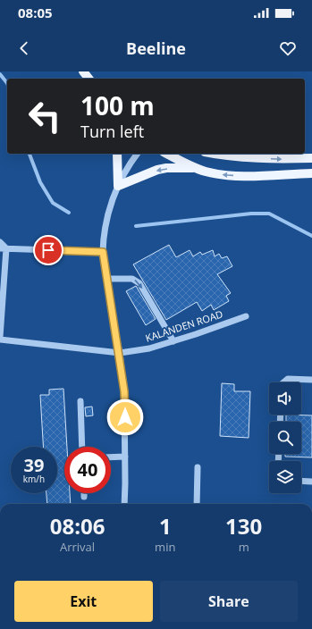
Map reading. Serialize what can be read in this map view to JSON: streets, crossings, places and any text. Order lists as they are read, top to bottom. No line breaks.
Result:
{"streets":{"street":["KALANDEN ROAD"]},"page":{"status":"08:05","header":"Beeline","turn":["100 m","Turn left"],"speed":"39 km/h","limit":"40","eta":["08:06","Arrival","1","min","130","m"],"buttons":["Exit","Share"]}}
